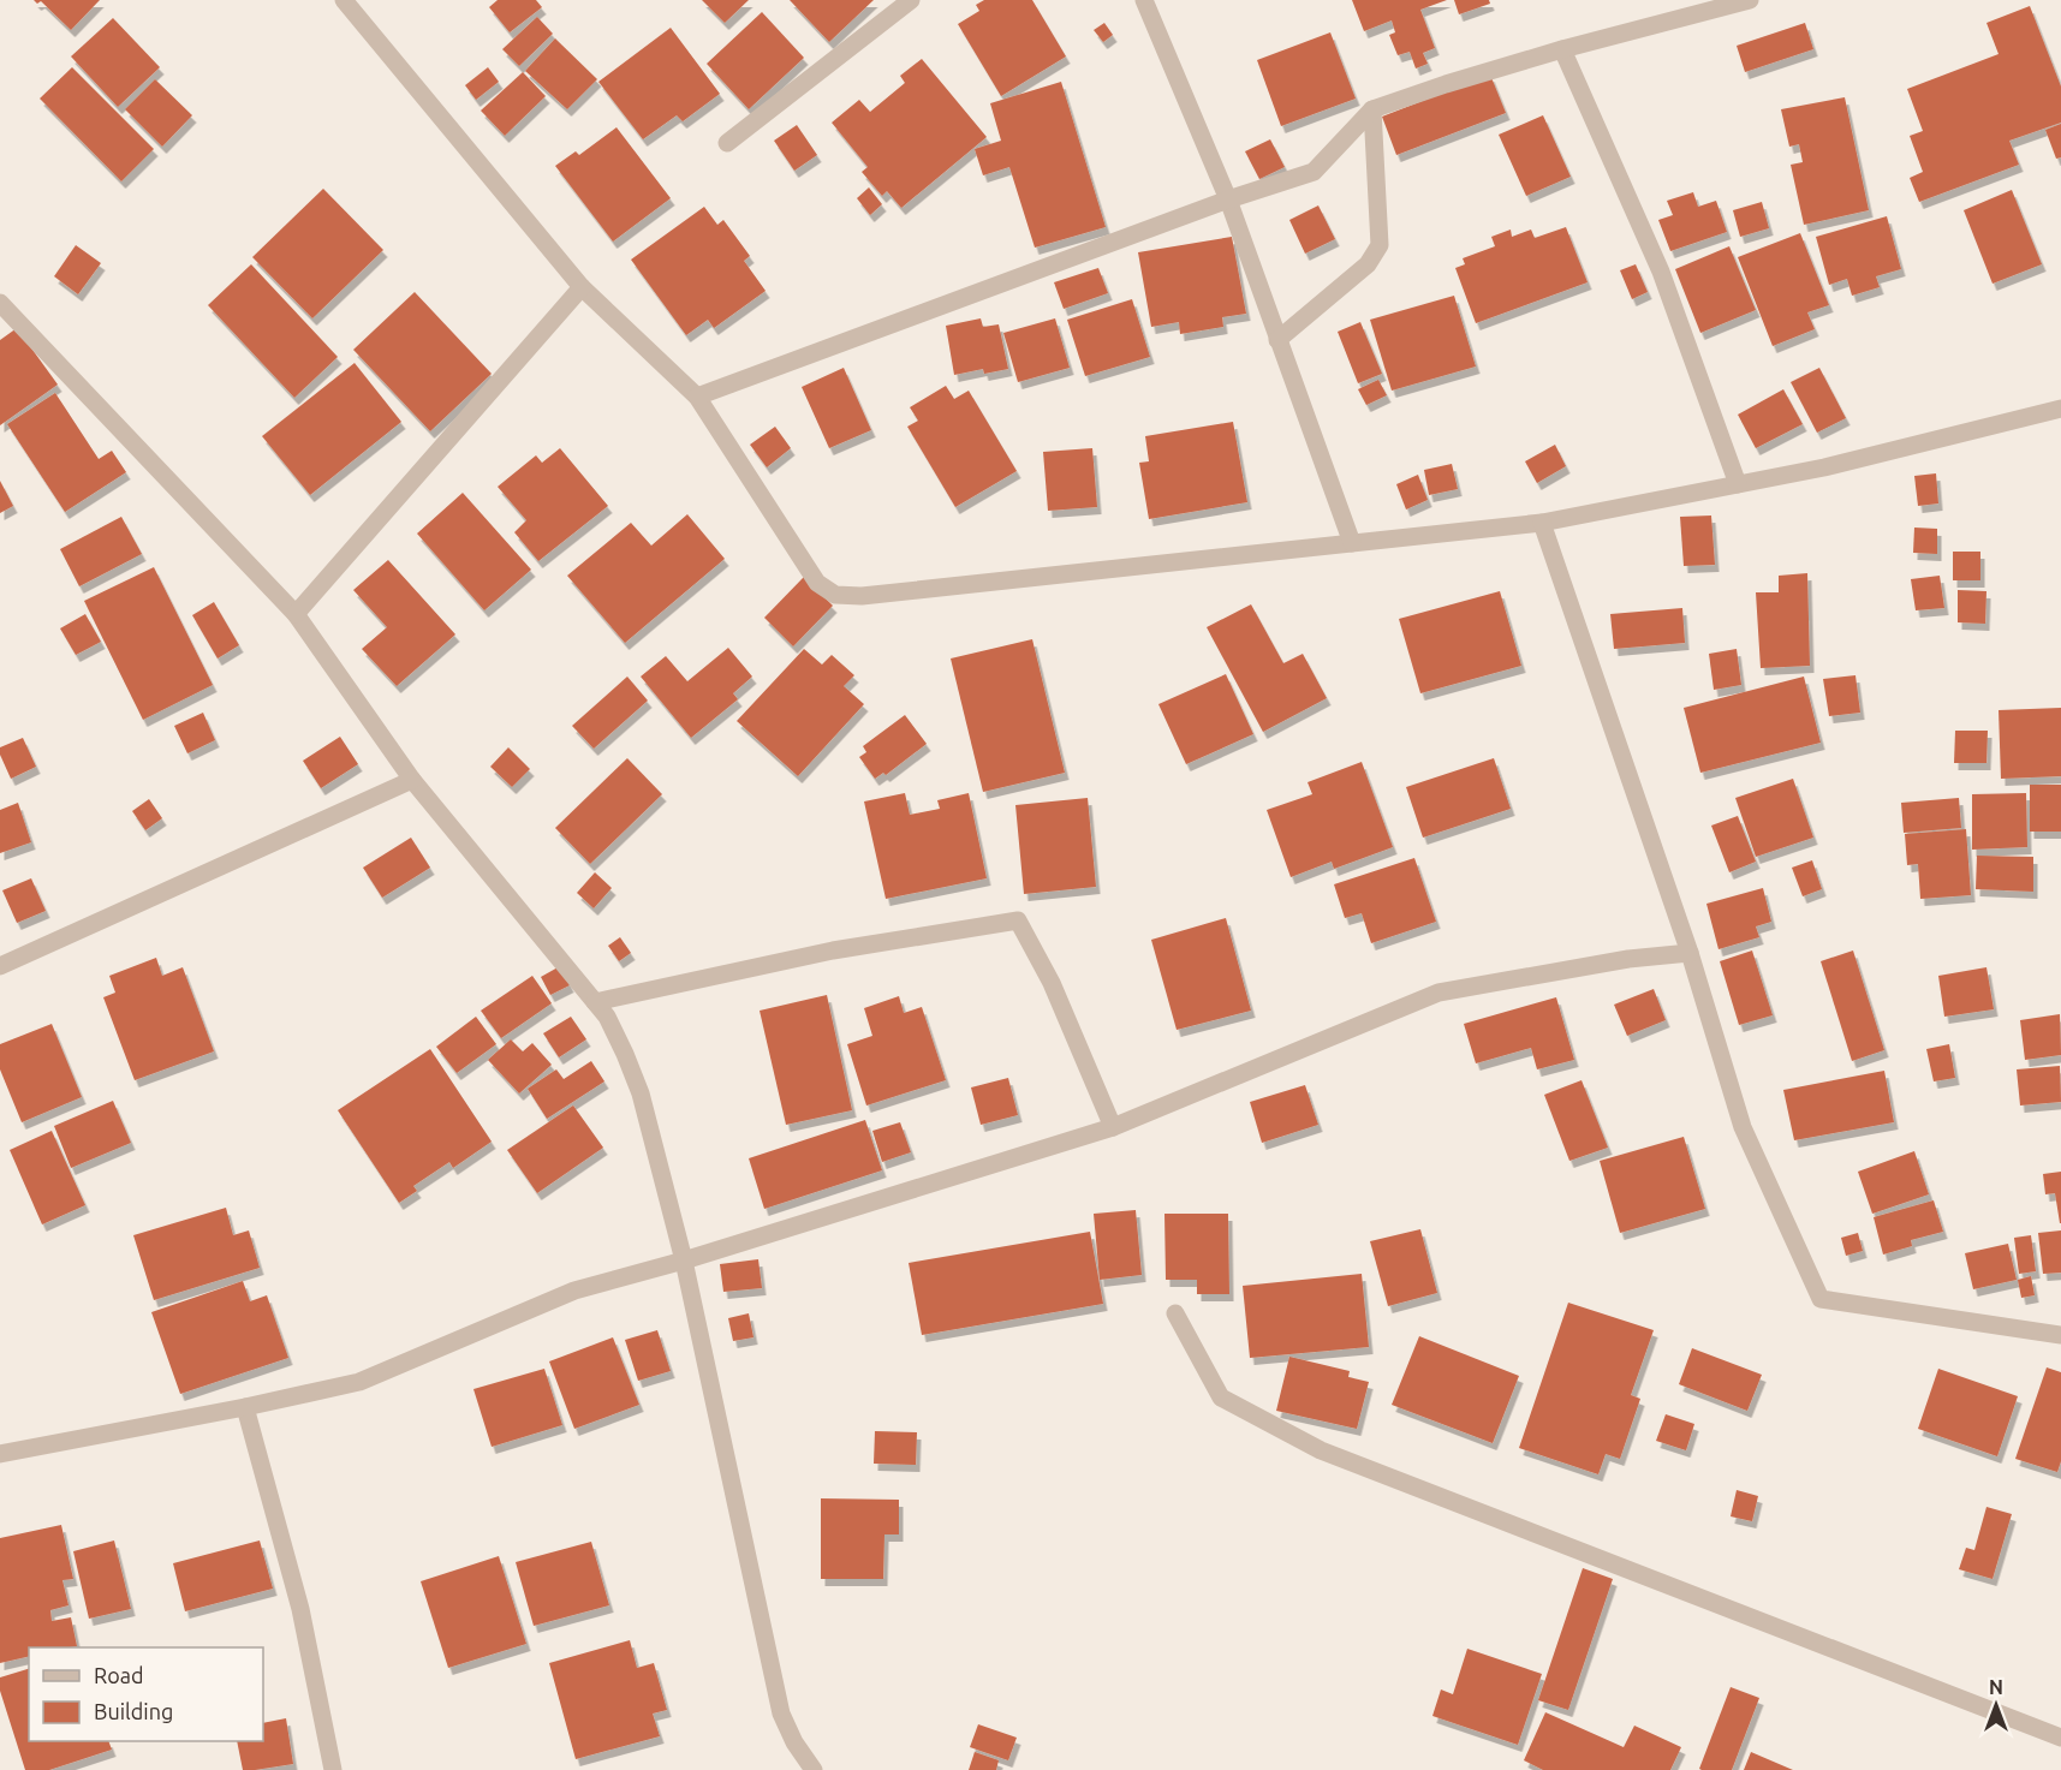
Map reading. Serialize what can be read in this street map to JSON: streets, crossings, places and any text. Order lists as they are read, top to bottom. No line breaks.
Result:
{"legend":["Road","Building"],"north":"top"}
